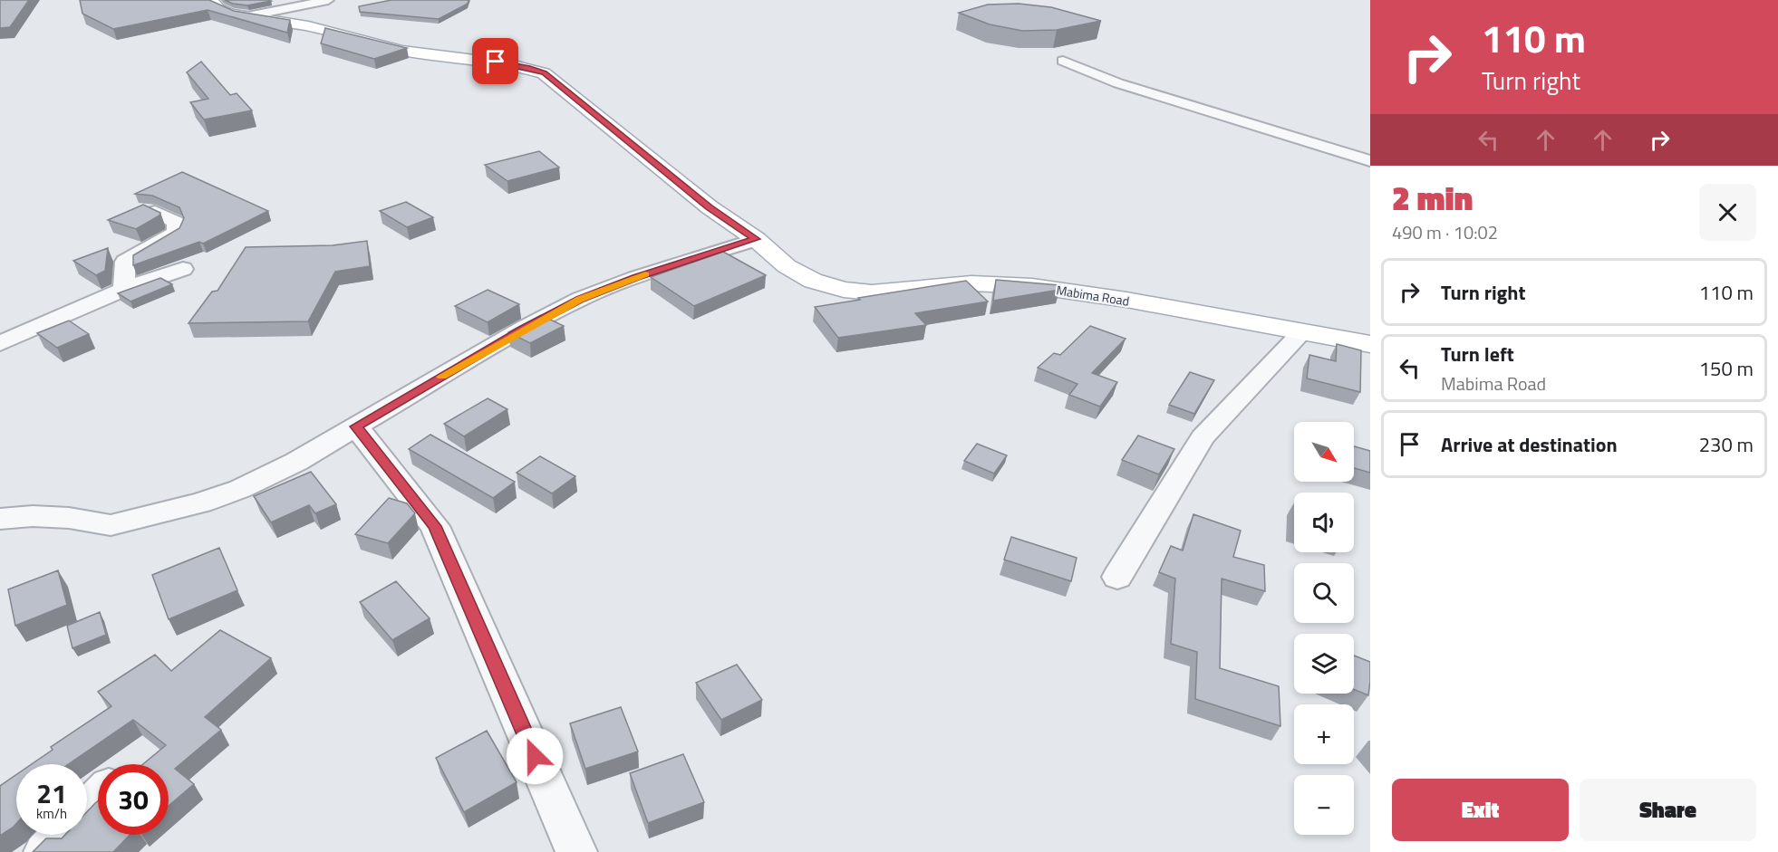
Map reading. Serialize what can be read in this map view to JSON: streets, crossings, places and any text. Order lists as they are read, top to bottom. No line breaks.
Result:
{"streets":{"main road":["Mabima Road"]},"north":"bottom right","page":{"turn":["110 m","Turn right"],"heading":["2 min","490 m · 10:02"],"list":[{"name":"Turn right","value":"110 m"},{"name":"Turn left","note":"Mabima Road","value":"150 m"},{"name":"Arrive at destination","value":"230 m"}],"map_buttons":["+","−"],"speed":"21 km/h","limit":"30","buttons":["Exit","Share"]}}
